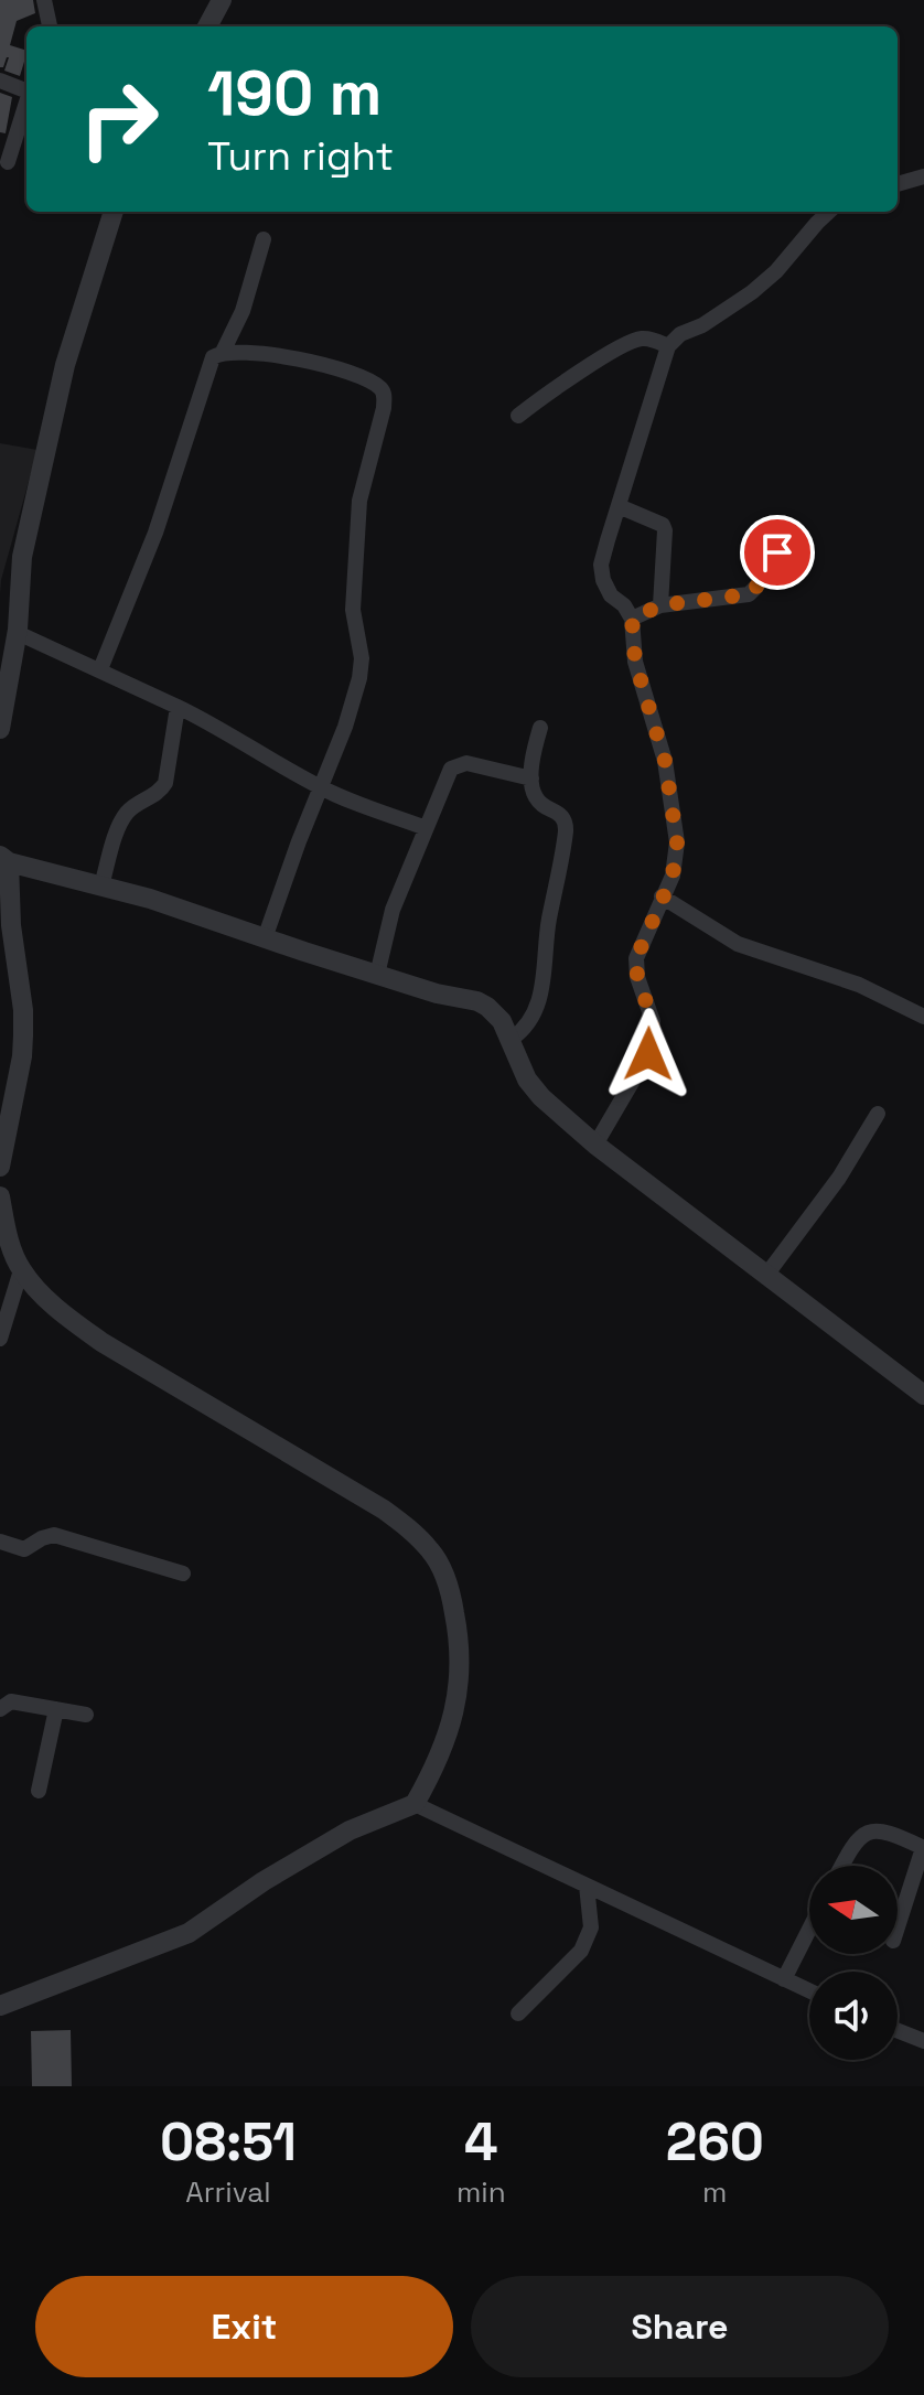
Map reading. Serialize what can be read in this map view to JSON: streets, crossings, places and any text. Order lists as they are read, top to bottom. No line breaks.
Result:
{"north":"left","page":{"turn":["190 m","Turn right"],"eta":["08:51","Arrival","4","min","260","m"],"buttons":["Exit","Share"]}}
